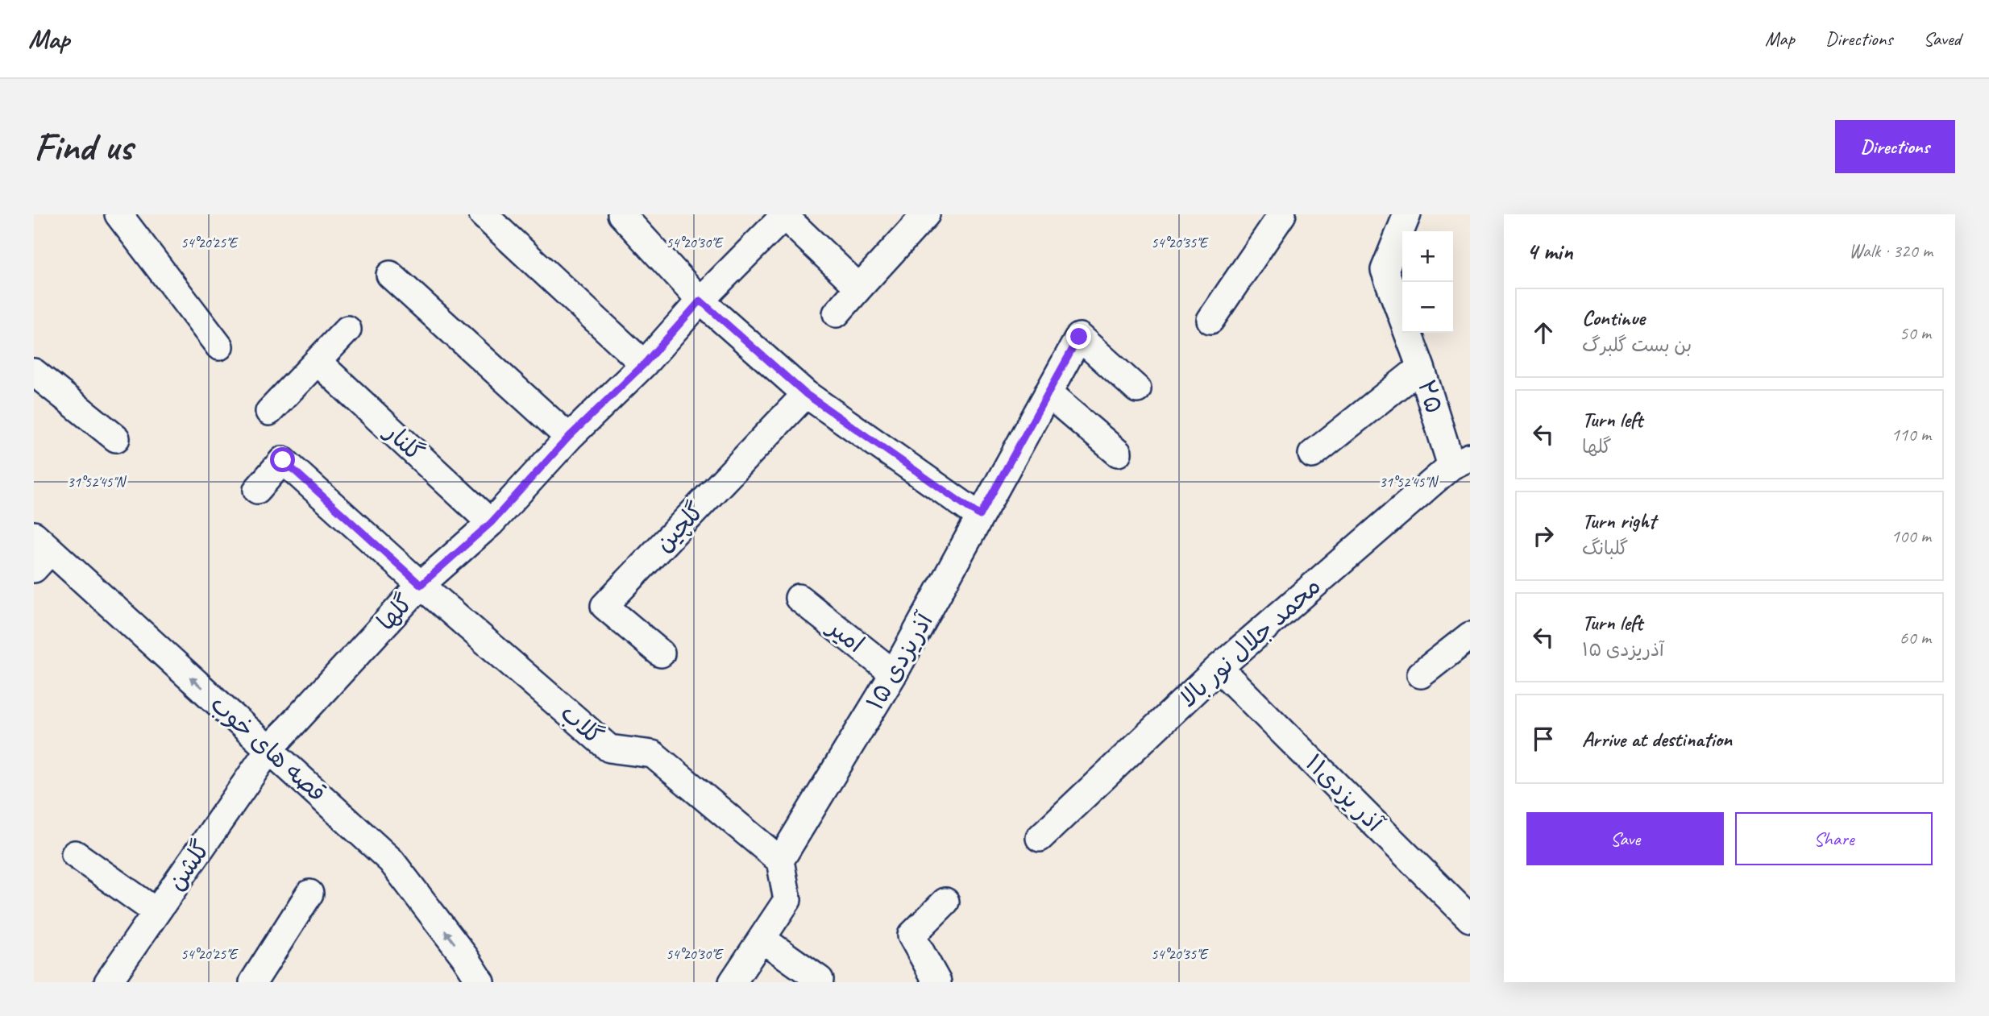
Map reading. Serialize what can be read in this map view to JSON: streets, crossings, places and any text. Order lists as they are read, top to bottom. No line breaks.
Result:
{"streets":{"street":["۲۵","گلنار","گلچین","گلها","امیر","محمد جلال نور بالا","۱۵ آذریزدی","گلاب","قصه های خوب","آذر یزدی۱۱","گلشن"]},"crossings":[["۲۵","محمد جلال نور بالا"],["گلنار","گلها"],["گلها","گلاب"],["گلها","قصه های خوب"],["گلها","گلشن"],["امیر","۱۵ آذریزدی"],["محمد جلال نور بالا","آذر یزدی۱۱"],["۱۵ آذریزدی","گلاب"],["قصه های خوب","گلشن"]],"one_way":["قصه های خوب"],"page":{"header":"Map","nav":["Map","Directions","Saved"],"buttons":["Directions",["Save","Share"]],"title":"Find us","heading":["4 min","Walk · 320 m"],"map_buttons":["+","−"],"list":[["Continue","بن بست گلبرگ","50 m"],["Turn left","گلها","110 m"],["Turn right","گلبانگ","100 m"],["Turn left","۱۵ آذریزدی","60 m"],"Arrive at destination"]},"coordinates":["54°20'25\"E","54°20'30\"E","54°20'35\"E","31°52'45\"N"]}
